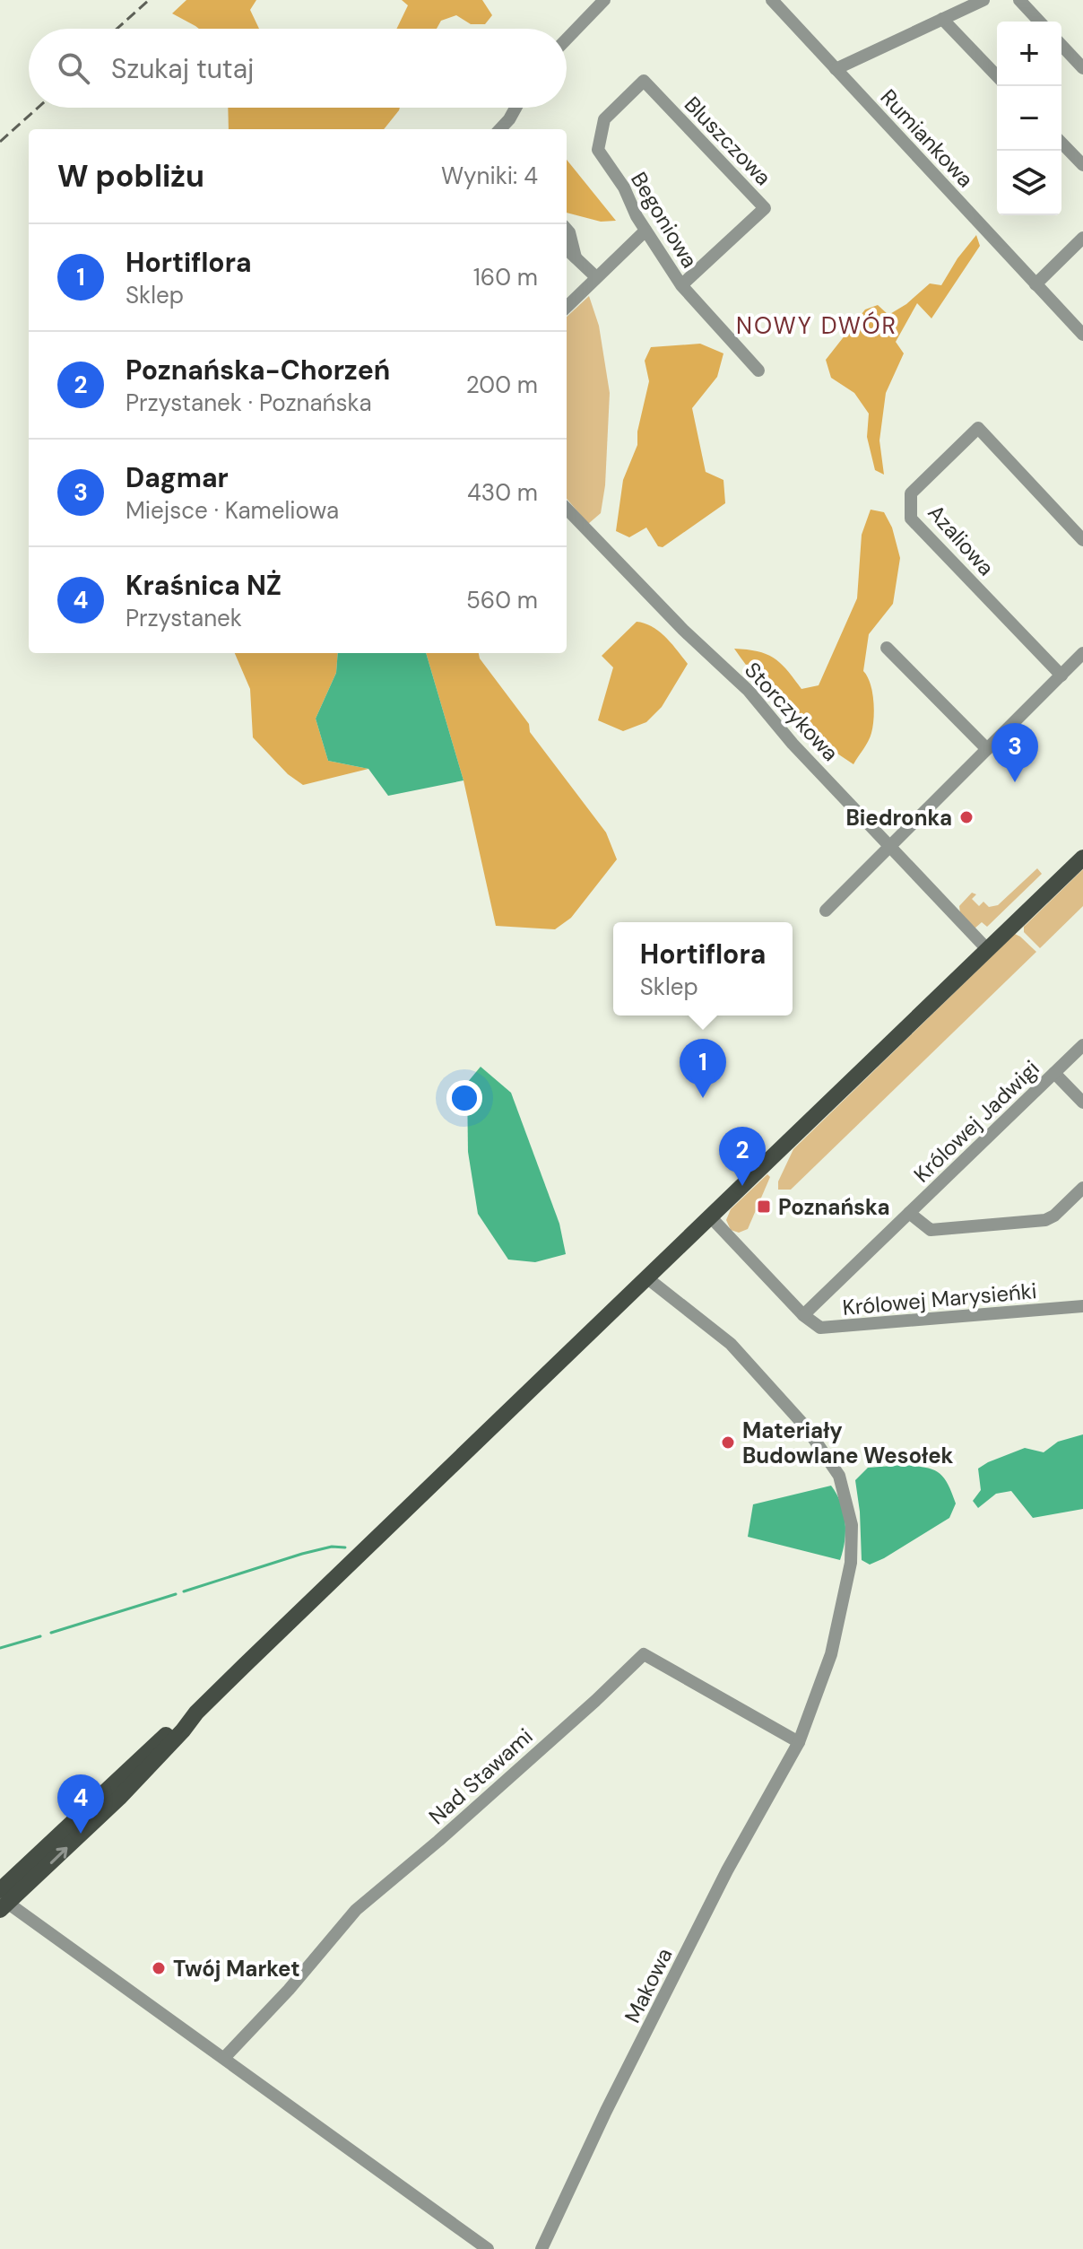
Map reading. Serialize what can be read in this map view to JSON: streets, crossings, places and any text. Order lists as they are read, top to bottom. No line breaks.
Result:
{"streets":{"street":["Rumiankowa","Bluszczowa","Begoniowa","Azaliowa","Storczykowa","Królowej Jadwigi","Królowej Marysieńki","Nad Stawami","Makowa"]},"crossings":[["Bluszczowa","Begoniowa"],["Królowej Jadwigi","Królowej Marysieńki"],["Nad Stawami","Makowa"]],"districts":["NOWY DWÓR"],"places":{"other":["Biedronka","Materiały Budowlane Wesołek","Twój Market"],"transit":["Poznańska"]},"page":{"map_buttons":["+","−"],"search":"Szukaj tutaj","heading":["W pobliżu","Wyniki: 4"],"list":[{"mark":"1","name":"Hortiflora","note":"Sklep","value":"160 m"},{"mark":"2","name":"Poznańska-Chorzeń","note":"Przystanek · Poznańska","value":"200 m"},{"mark":"3","name":"Dagmar","note":"Miejsce · Kameliowa","value":"430 m"},{"mark":"4","name":"Kraśnica NŻ","note":"Przystanek","value":"560 m"}],"pins":["3","1","2","4"],"popup":["Hortiflora","Sklep"]}}
